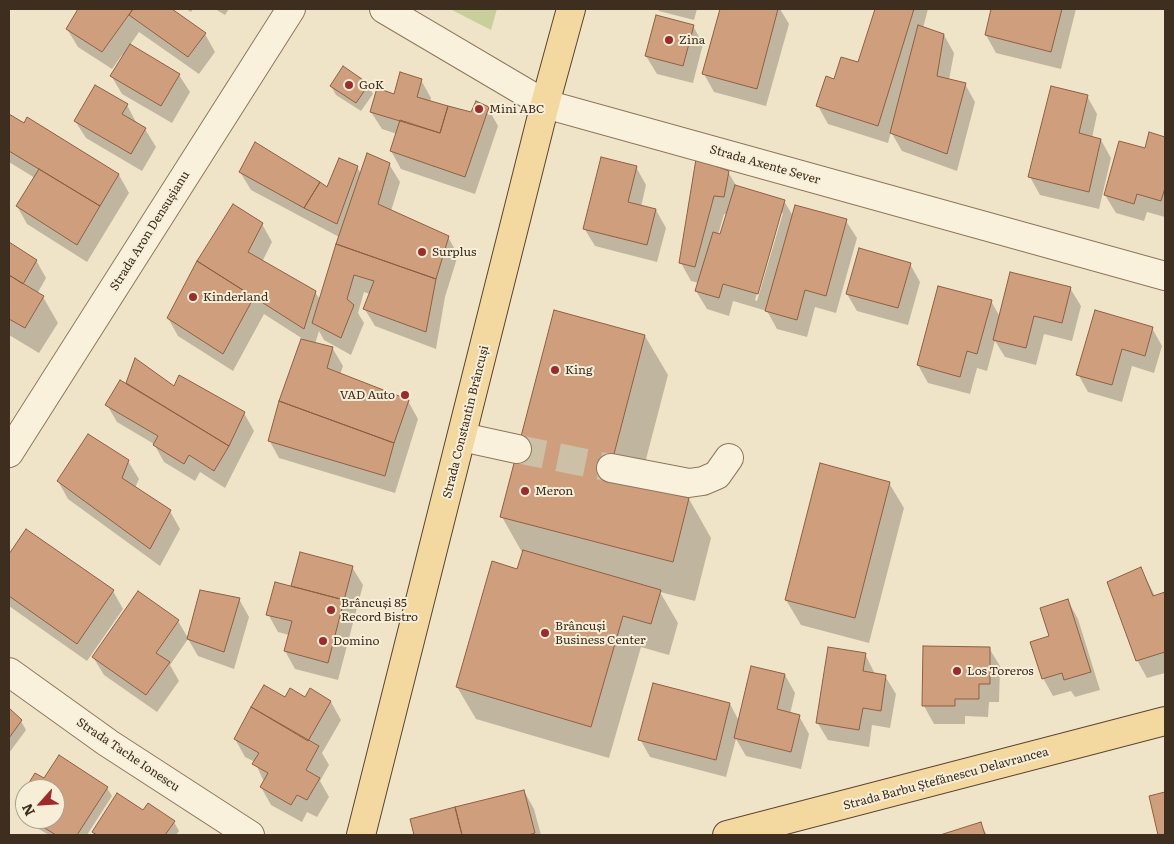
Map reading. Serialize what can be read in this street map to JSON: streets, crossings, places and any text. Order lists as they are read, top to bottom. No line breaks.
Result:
{"streets":{"main road":["Strada Constantin Brâncuși","Strada Barbu Ștefănescu Delavrancea"],"street":["Strada Axente Sever","Strada Aron Densușianu","Strada Tache Ionescu"]},"crossings":[["Strada Axente Sever","Strada Constantin Brâncuși"]],"places":["Zina","GoK","Mini ABC","Surplus","Kinderland","King","VAD Auto","Meron","Brâncuși 85 Record Bistro","Brâncuși Business Center","Domino","Los Toreros"],"north":"bottom left"}
